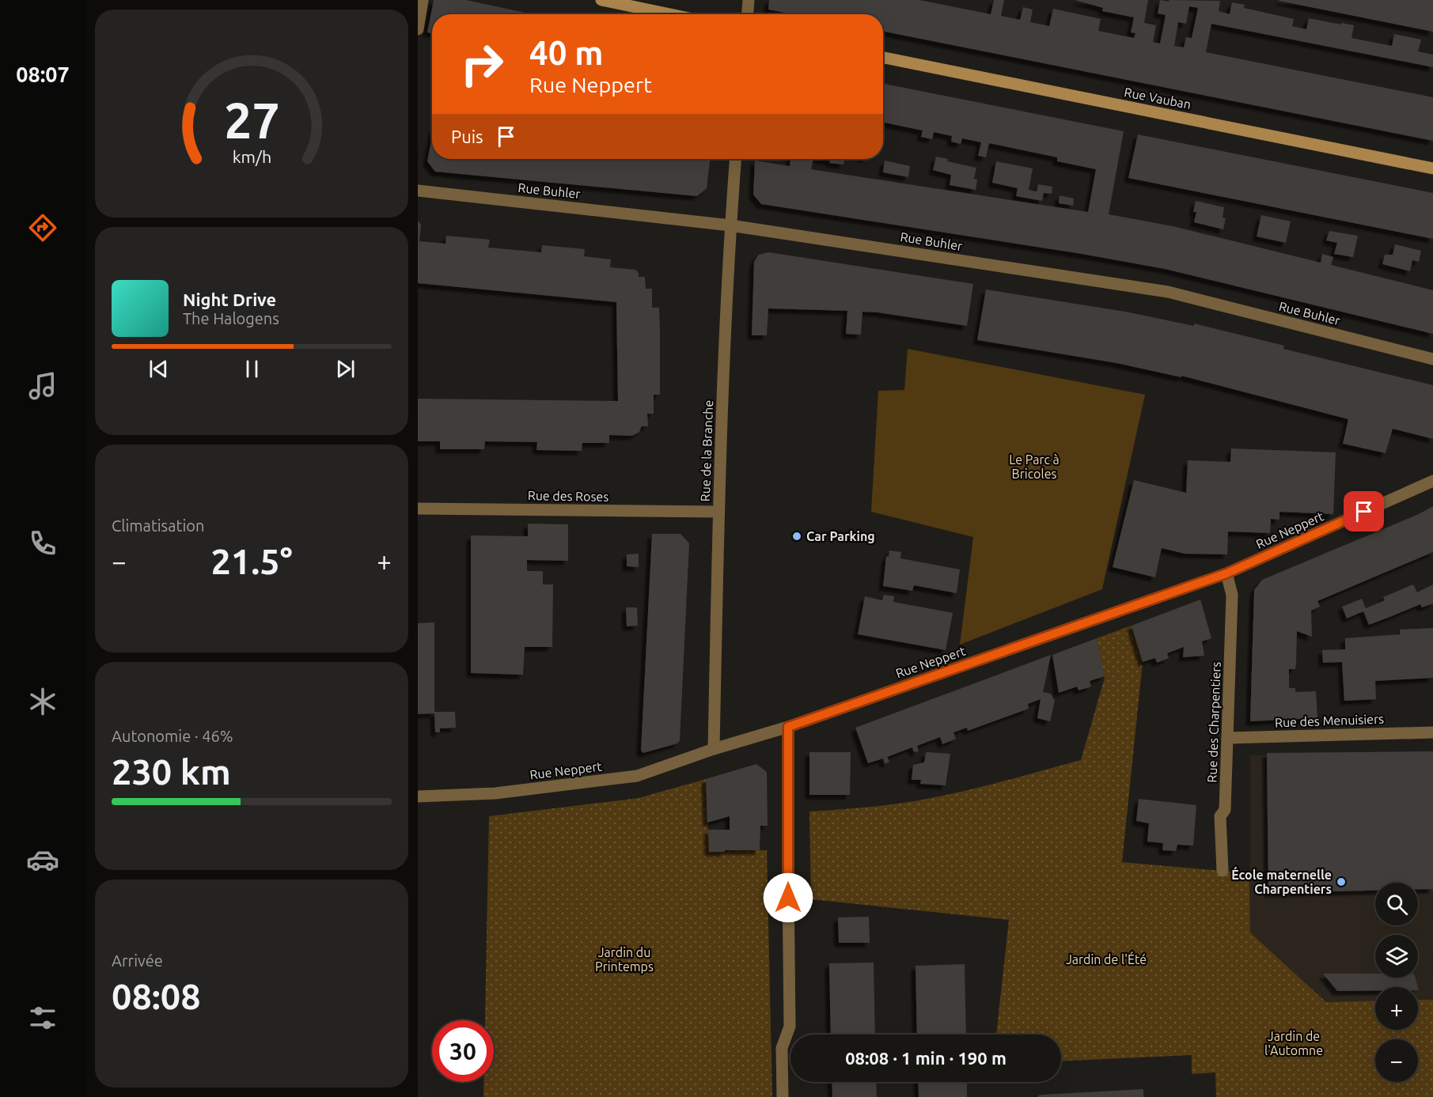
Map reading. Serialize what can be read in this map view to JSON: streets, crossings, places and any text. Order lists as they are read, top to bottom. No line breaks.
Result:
{"streets":{"main road":["Rue Vauban"],"street":["Rue Buhler","Rue de la Branche","Rue des Roses","Rue Neppert","Rue des Menuisiers","Rue des Charpentiers"]},"crossings":[["Rue Buhler","Rue de la Branche"],["Rue de la Branche","Rue des Roses"],["Rue de la Branche","Rue Neppert"],["Rue Neppert","Rue des Charpentiers"],["Rue des Menuisiers","Rue des Charpentiers"]],"parks":["Le Parc à Bricoles","Jardin du Printemps","Jardin de l'Été","Jardin de l'Automne"],"places":["Car Parking","École maternelle Charpentiers"],"page":{"tabs":"08:07","turn":["40 m","Rue Neppert"],"then":"Puis","song":["Night Drive","The Halogens"],"tile":["Climatisation",["Autonomie · 46%","230 km"],["Arrivée","08:08"]],"heat":["−","21.5°","+"],"map_buttons":["+","−"],"limit":"30","trip":"08:08 · 1 min · 190 m","gauge":["27","km/h"]}}
